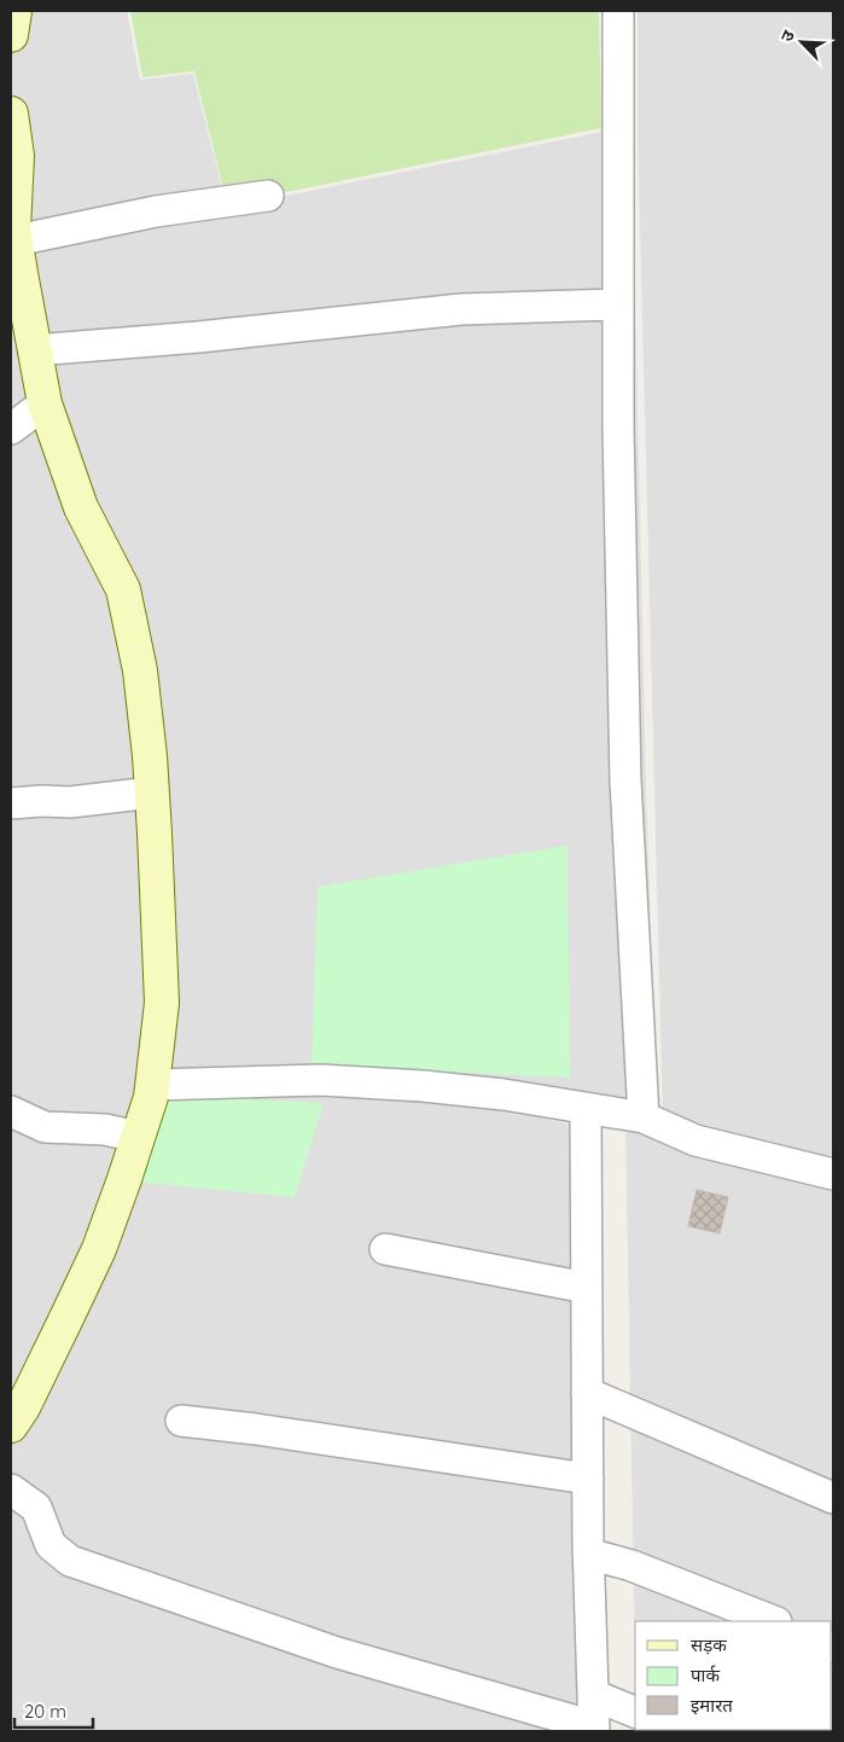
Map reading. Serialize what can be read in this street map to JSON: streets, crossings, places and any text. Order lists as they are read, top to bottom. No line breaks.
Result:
{"legend":["सड़क","पार्क","इमारत"],"scale_bar":"20 m","north":"top left"}
